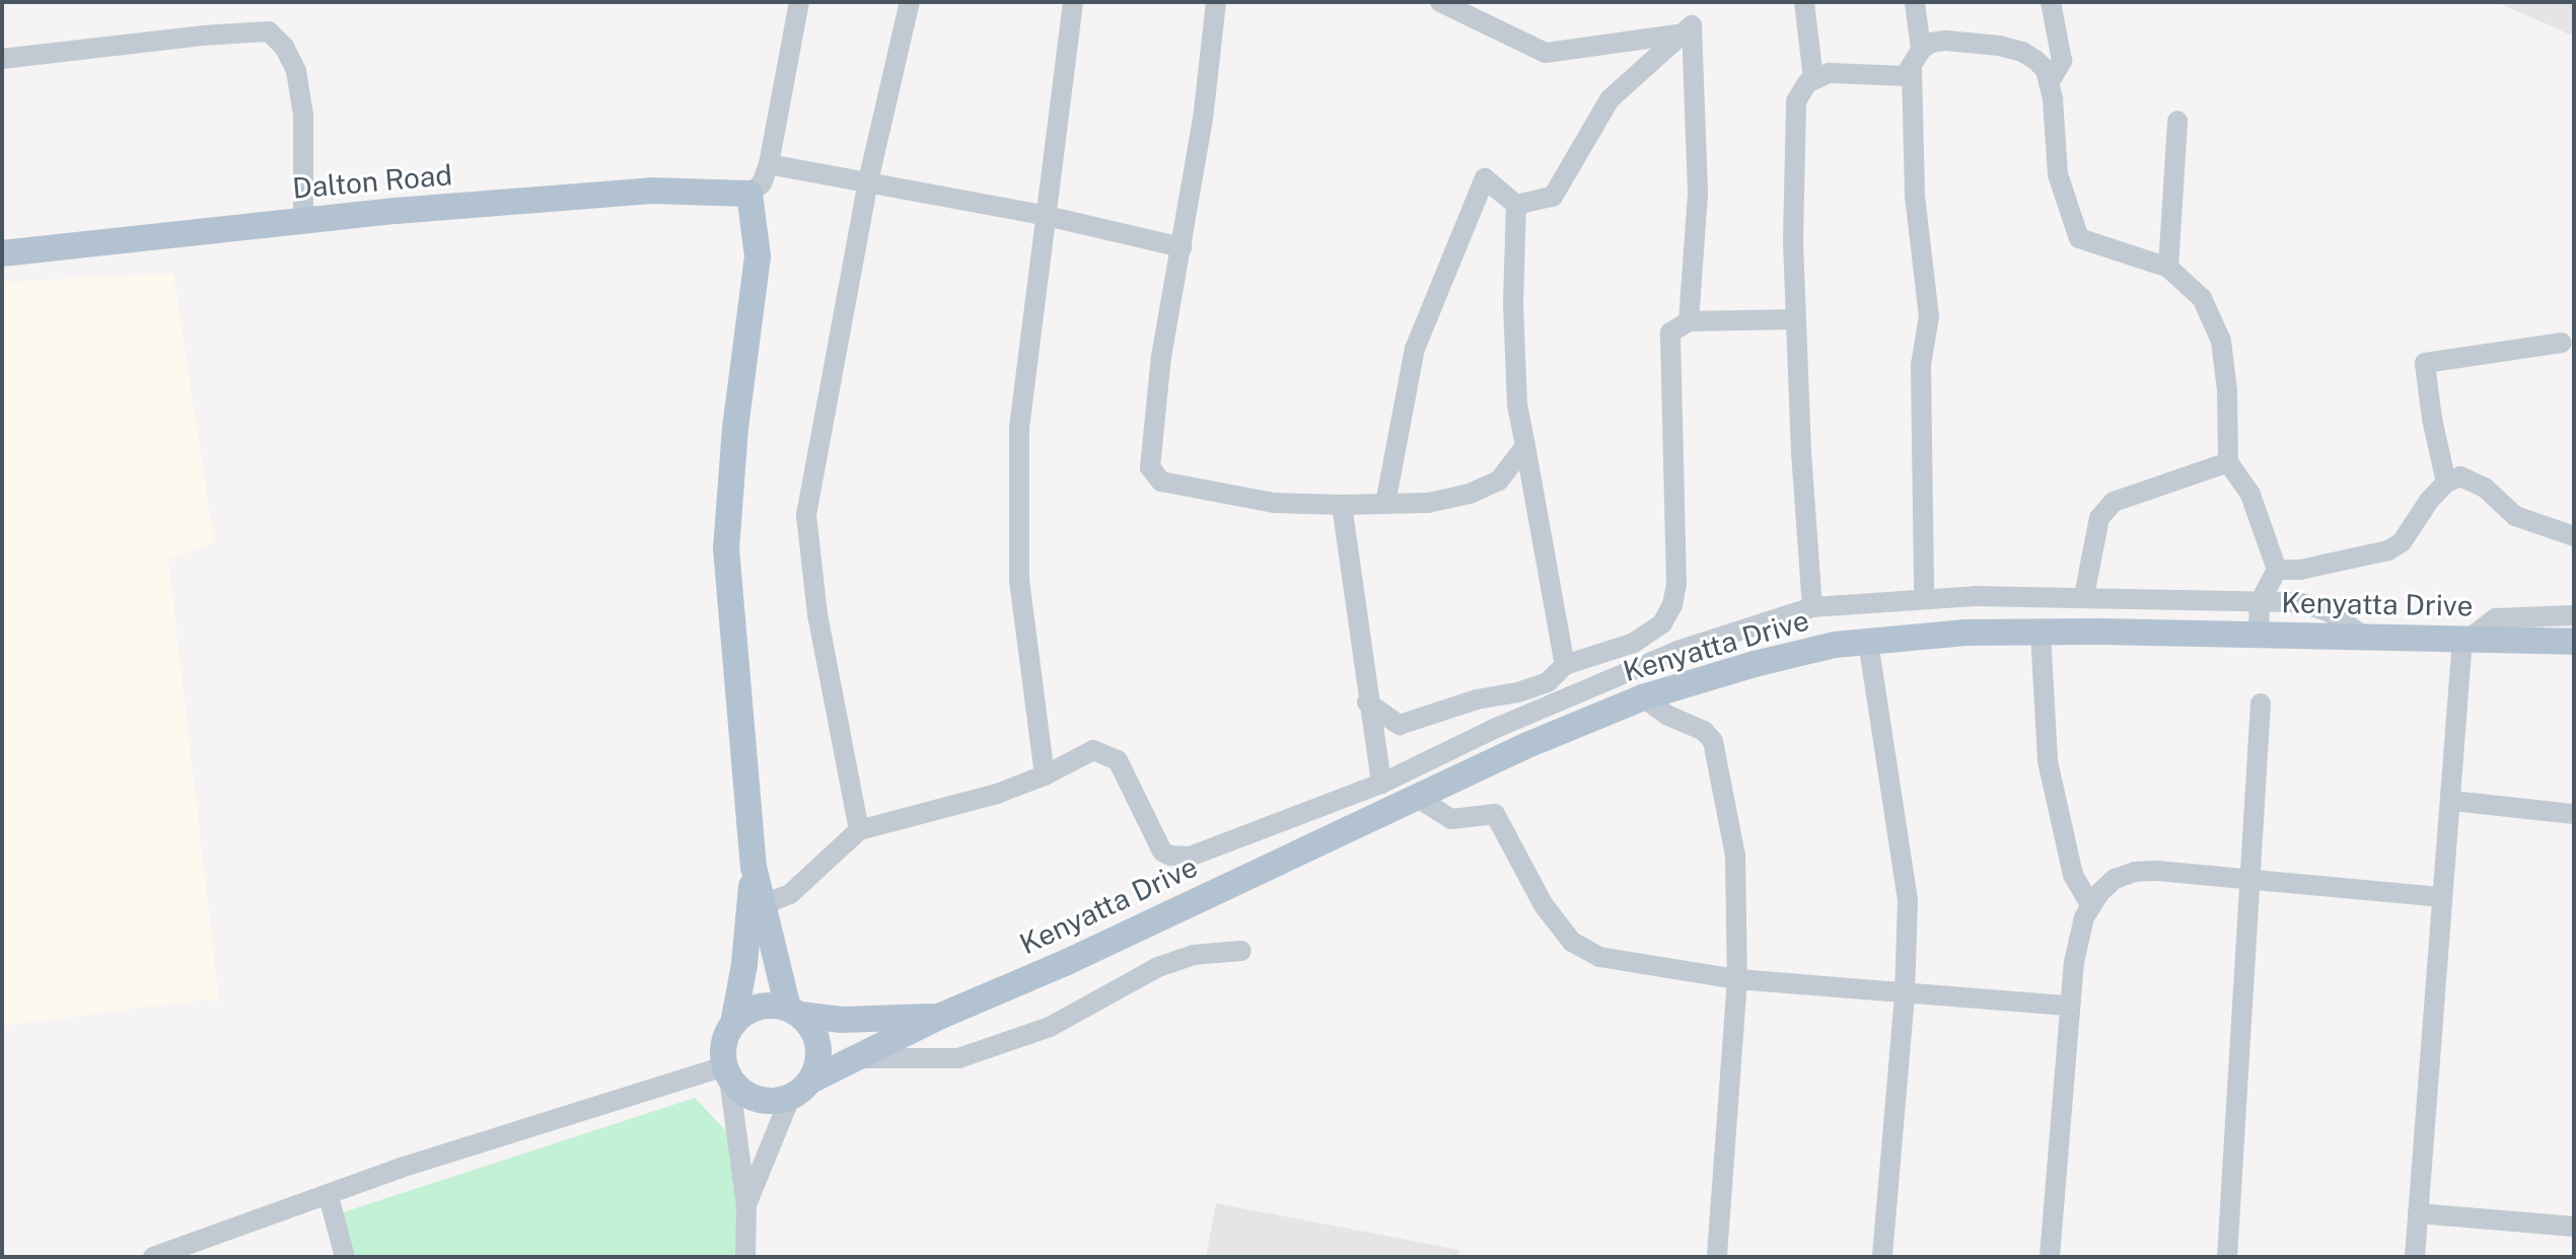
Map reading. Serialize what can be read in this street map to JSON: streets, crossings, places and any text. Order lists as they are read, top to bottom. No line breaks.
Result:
{"streets":{"main road":["Dalton Road","Kenyatta Drive"]}}
